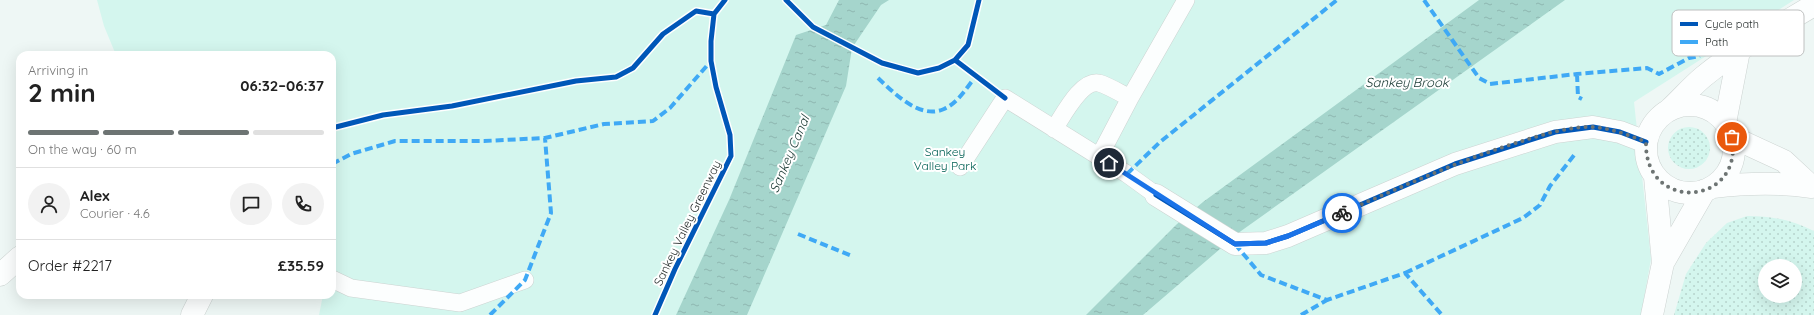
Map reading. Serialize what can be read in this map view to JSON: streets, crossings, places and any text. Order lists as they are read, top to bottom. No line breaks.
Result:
{"streets":{"cycle path":["Sankey Valley Greenway"]},"water":["Sankey Brook","Sankey Canal"],"parks":["Sankey Valley Park"],"legend":["Cycle path","Path"],"page":{"heading":["2 min","Arriving in","06:32–06:37"],"panel":["Alex","Courier · 4.6","Order #2217","£35.59"],"bar":"On the way · 60 m"}}
